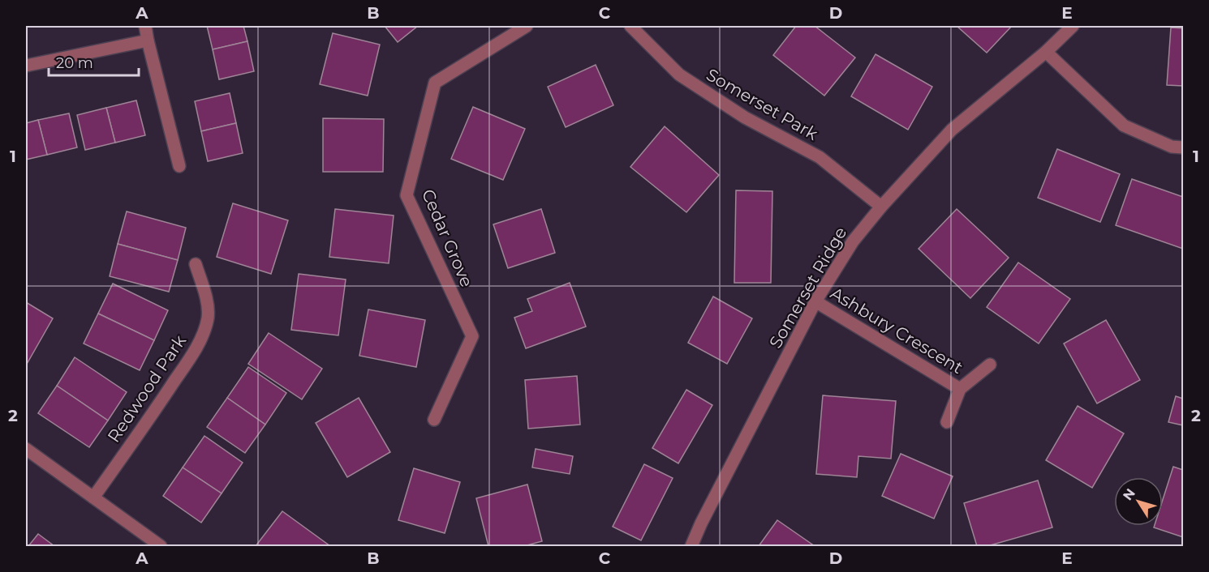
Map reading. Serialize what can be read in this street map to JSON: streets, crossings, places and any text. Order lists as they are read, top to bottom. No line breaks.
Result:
{"streets":{"street":["Somerset Park","Cedar Grove","Somerset Ridge","Ashbury Crescent","Redwood Park"]},"crossings":[["Somerset Park","Somerset Ridge"],["Somerset Ridge","Ashbury Crescent"]],"scale_bar":"20 m","north":"top left","grid":{"columns":["A","B","C","D","E"],"rows":["1","2"]}}
